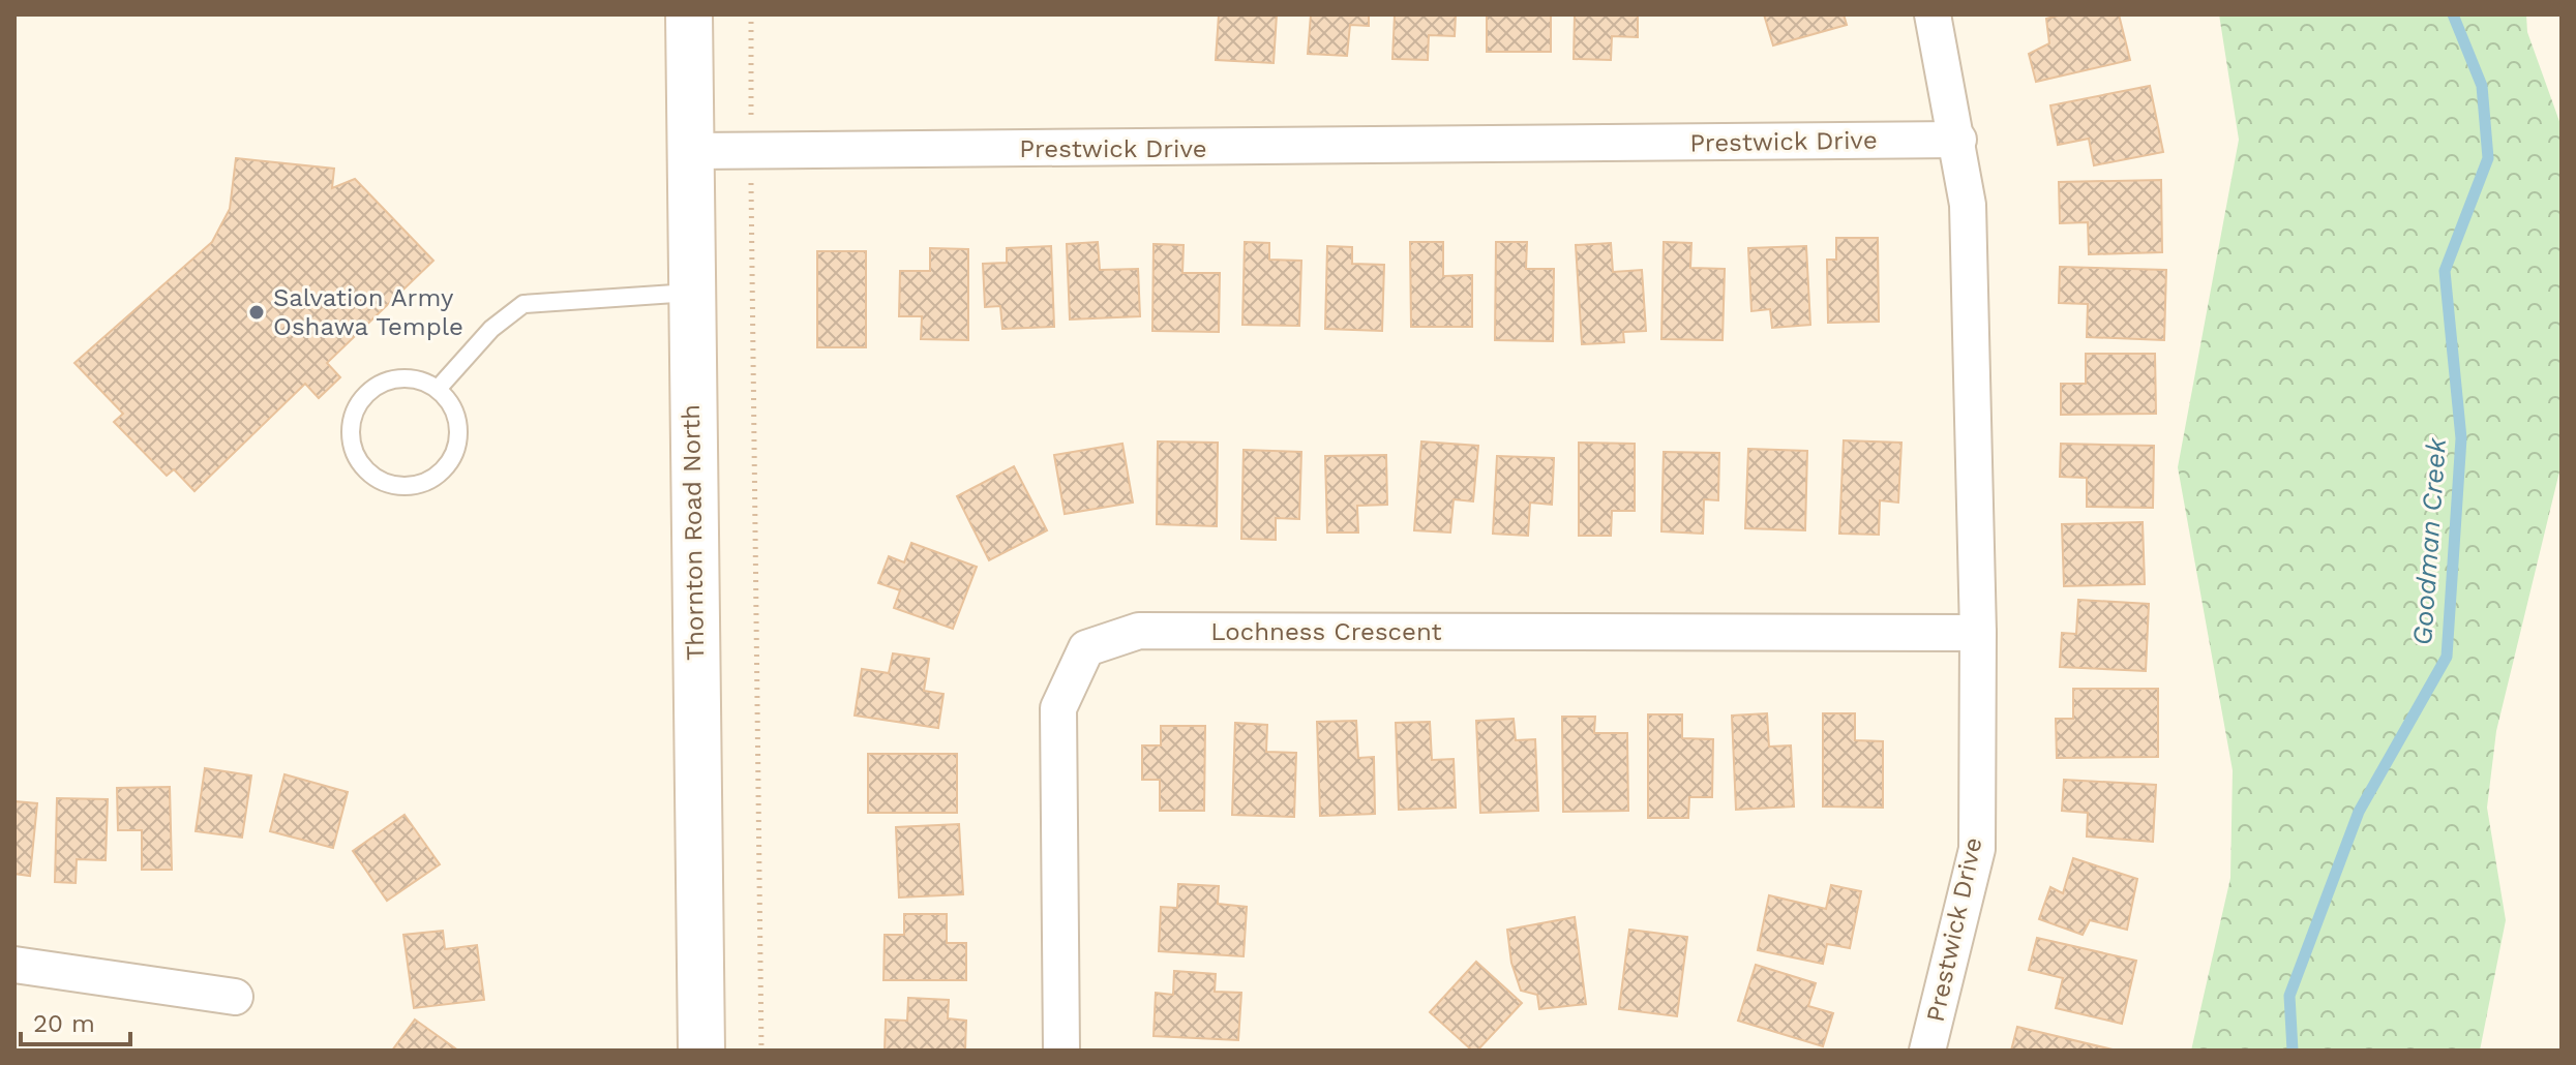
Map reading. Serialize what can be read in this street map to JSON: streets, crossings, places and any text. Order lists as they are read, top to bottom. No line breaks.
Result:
{"streets":{"main road":["Thornton Road North"],"street":["Prestwick Drive","Lochness Crescent"]},"crossings":[["Prestwick Drive","Thornton Road North"],["Prestwick Drive","Lochness Crescent"]],"water":["Goodman Creek"],"places":["Salvation Army Oshawa Temple"],"scale_bar":"20 m"}
